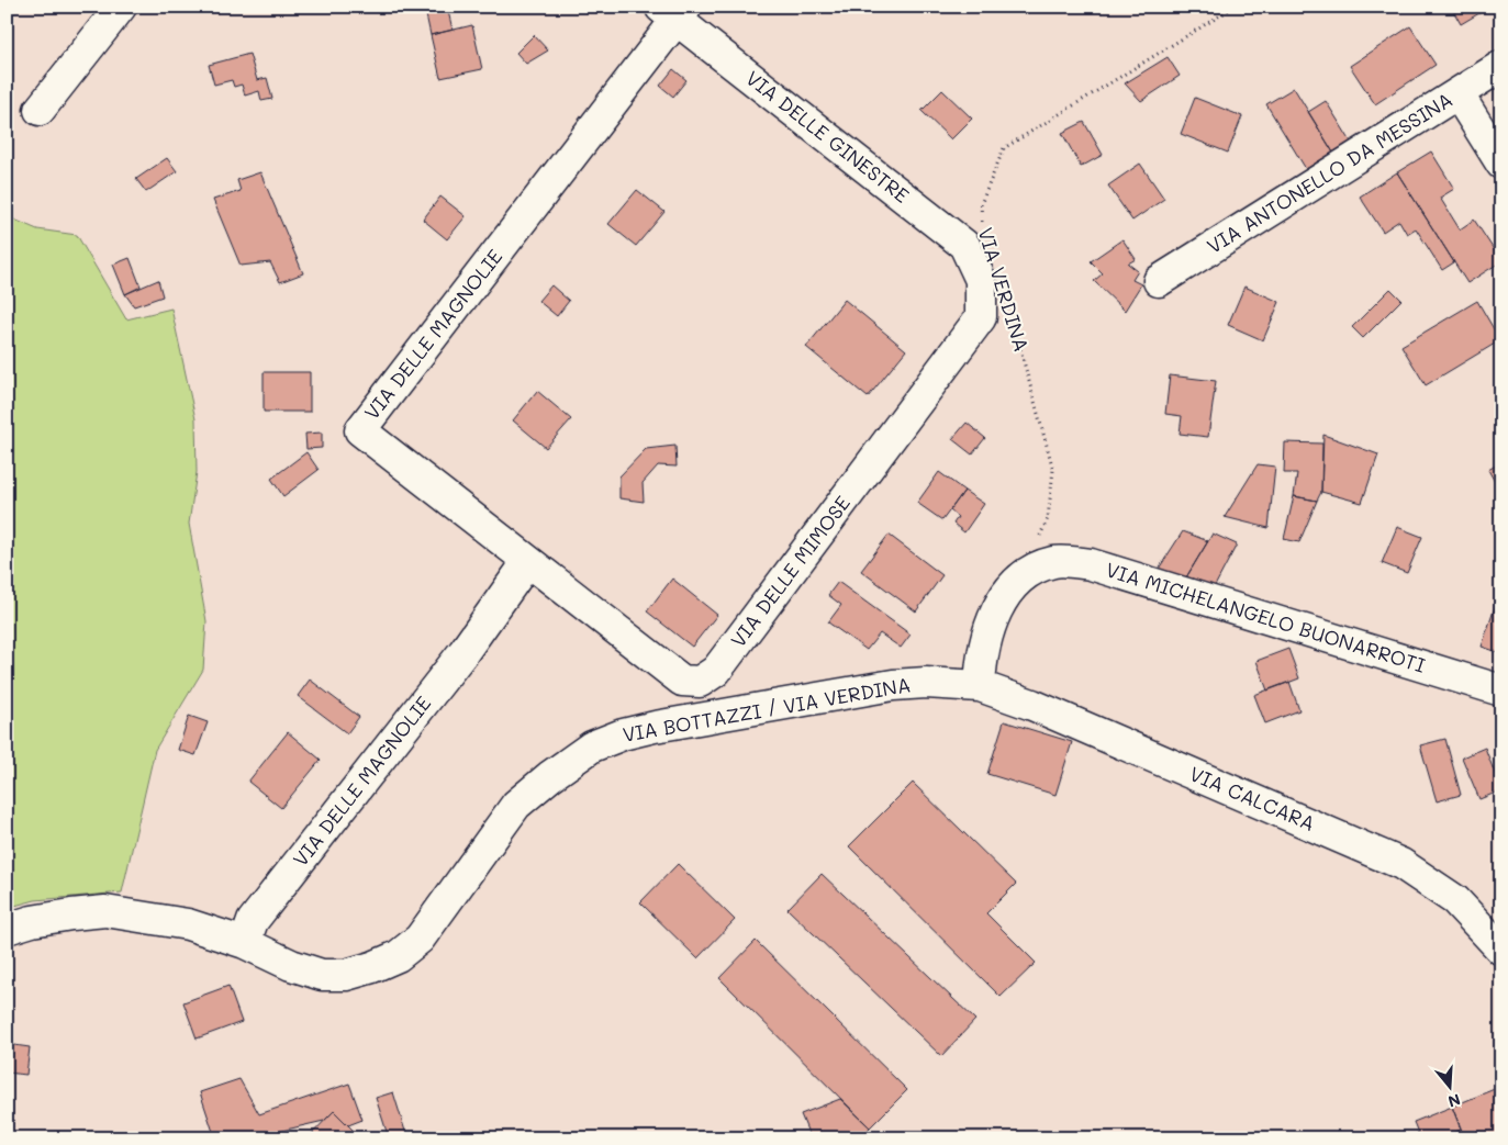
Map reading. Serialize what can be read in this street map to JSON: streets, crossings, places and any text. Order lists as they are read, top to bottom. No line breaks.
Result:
{"streets":{"street":["VIA DELLE GINESTRE","VIA ANTONELLO DA MESSINA","VIA DELLE MAGNOLIE","VIA DELLE MIMOSE","VIA MICHELANGELO BUONARROTI","VIA BOTTAZZI / VIA VERDINA","VIA CALCARA"],"path":["VIA VERDINA"]},"crossings":[["VIA DELLE GINESTRE","VIA VERDINA"],["VIA DELLE GINESTRE","VIA DELLE MAGNOLIE"],["VIA DELLE GINESTRE","VIA DELLE MIMOSE"],["VIA VERDINA","VIA DELLE MIMOSE"],["VIA DELLE MAGNOLIE","VIA DELLE MIMOSE"],["VIA DELLE MAGNOLIE","VIA BOTTAZZI / VIA VERDINA"],["VIA MICHELANGELO BUONARROTI","VIA BOTTAZZI / VIA VERDINA"],["VIA MICHELANGELO BUONARROTI","VIA CALCARA"],["VIA BOTTAZZI / VIA VERDINA","VIA CALCARA"]],"north":"bottom"}
